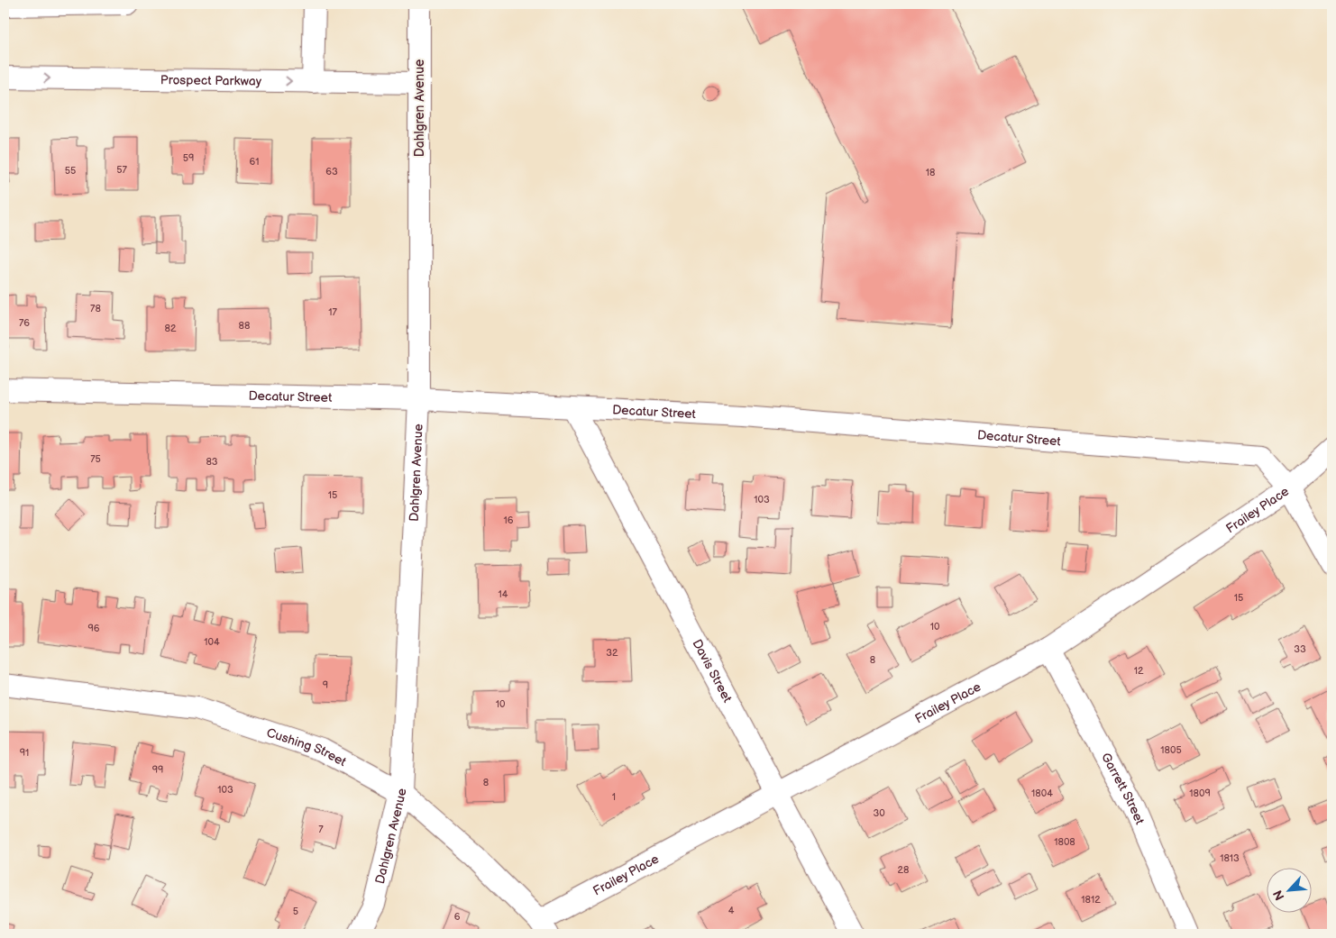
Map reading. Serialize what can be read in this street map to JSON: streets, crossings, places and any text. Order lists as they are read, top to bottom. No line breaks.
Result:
{"streets":{"street":["Prospect Parkway","Dahlgren Avenue","Decatur Street","Frailey Place","Davis Street","Cushing Street","Garrett Street"]},"crossings":[["Prospect Parkway","Dahlgren Avenue"],["Dahlgren Avenue","Decatur Street"],["Dahlgren Avenue","Cushing Street"],["Decatur Street","Frailey Place"],["Decatur Street","Davis Street"],["Frailey Place","Davis Street"],["Frailey Place","Cushing Street"],["Frailey Place","Garrett Street"]],"house_numbers":["59","61","57","55","63","18","78","17","76","88","82","75","83","15","103","16","14","15","10","96","104","33","32","8","12","9","10","1805","91","99","8","103","1804","1809","1","30","7","1808","1813","28","1812","4","5","6"],"north":"bottom left"}
